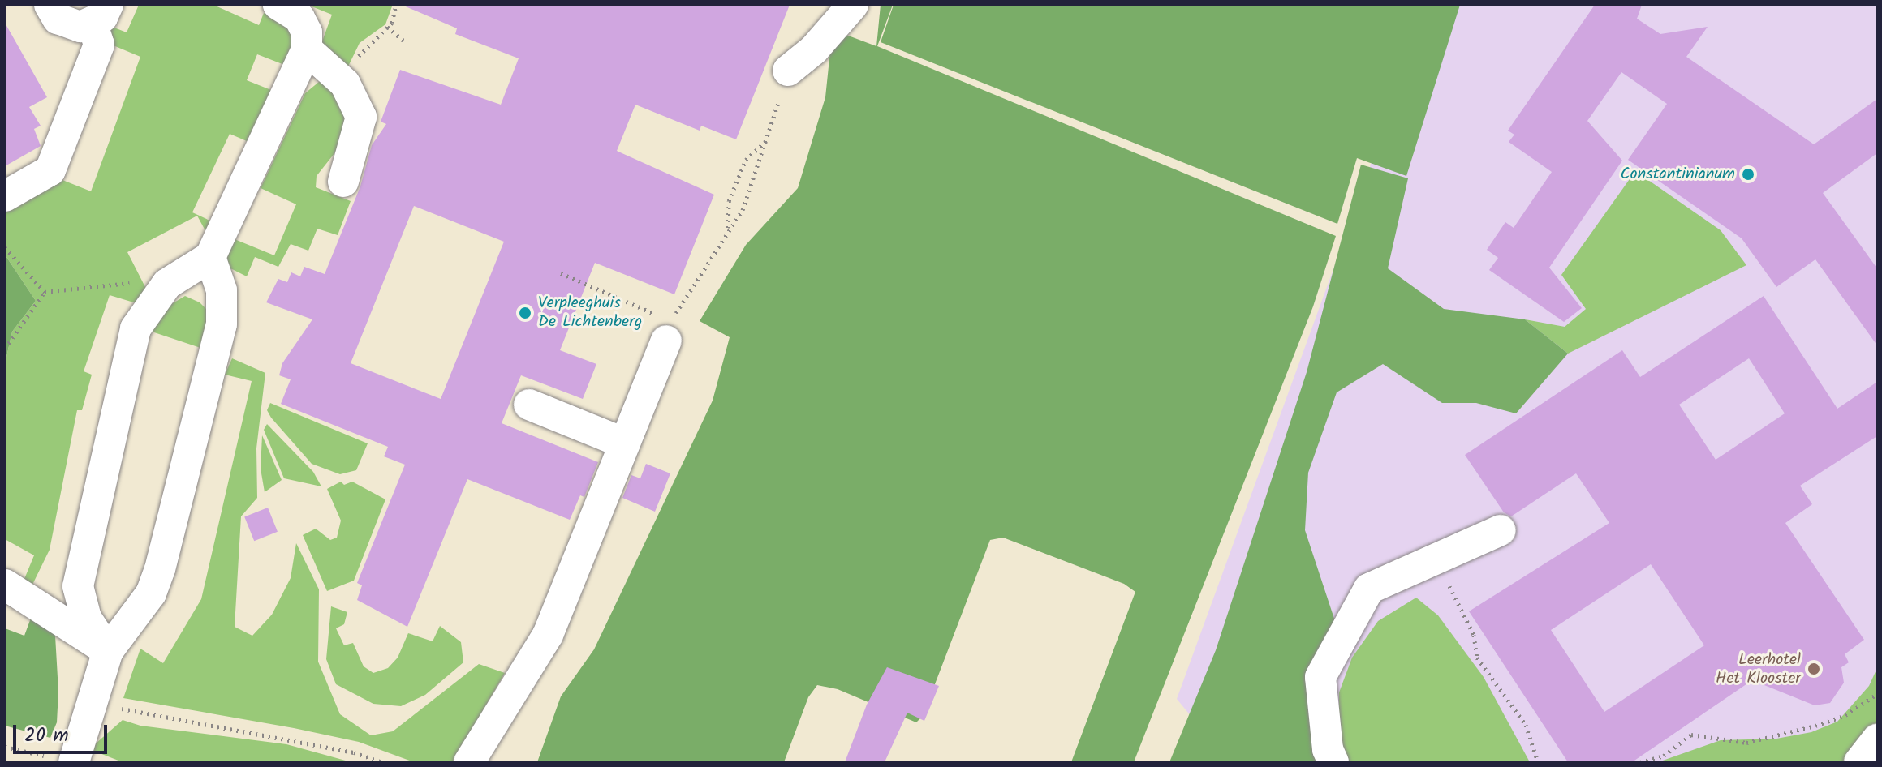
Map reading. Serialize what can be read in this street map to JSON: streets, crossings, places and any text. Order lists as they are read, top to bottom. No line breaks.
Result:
{"places":["Constantinianum","Verpleeghuis De Lichtenberg","Leerhotel Het Klooster"],"scale_bar":"20 m"}
